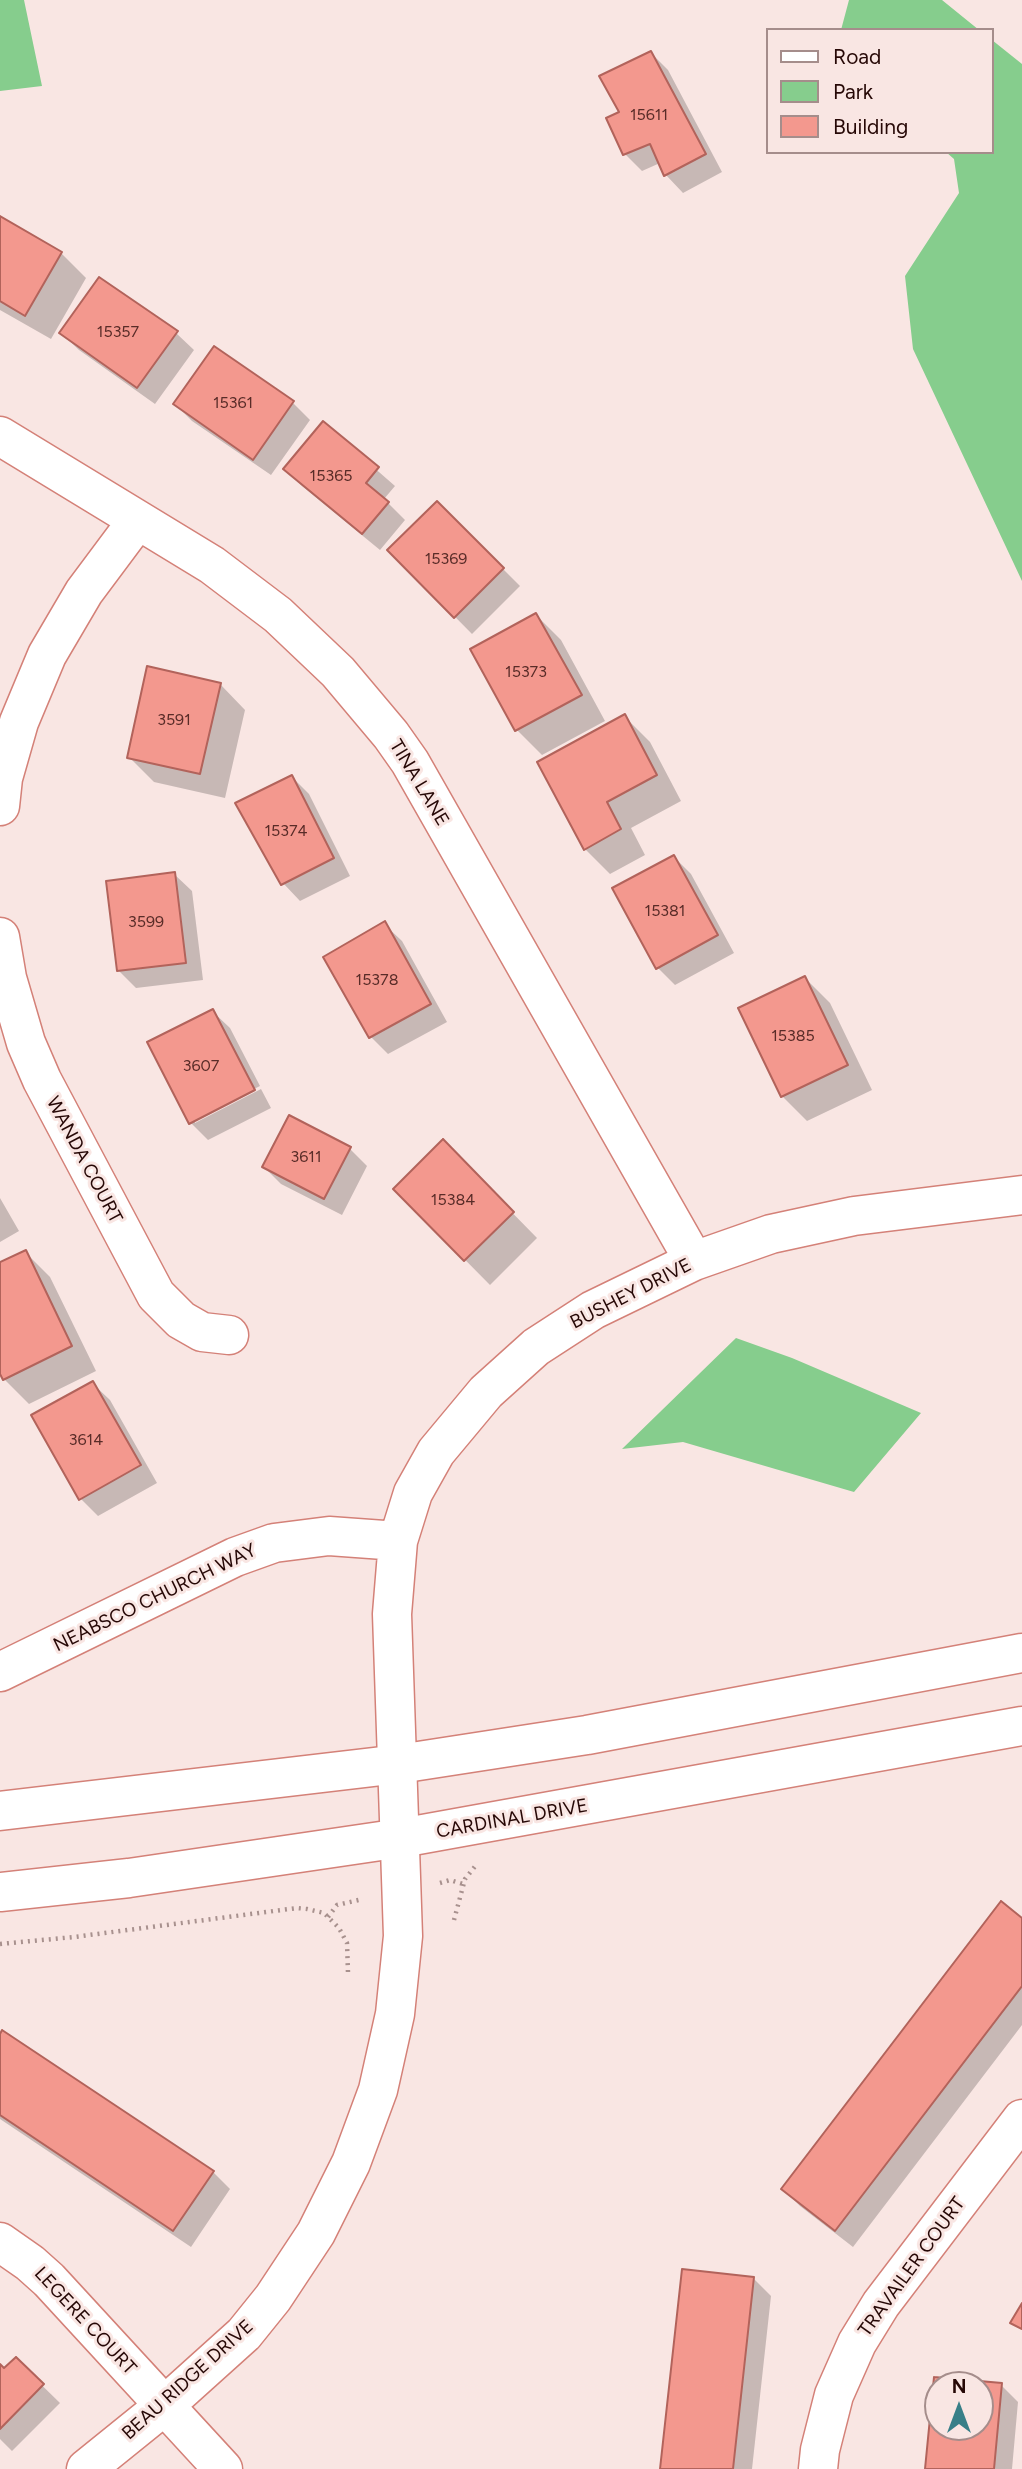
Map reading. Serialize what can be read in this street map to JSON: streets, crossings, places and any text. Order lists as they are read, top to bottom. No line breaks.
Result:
{"streets":{"street":["TINA LANE","WANDA COURT","BUSHEY DRIVE","NEABSCO CHURCH WAY","CARDINAL DRIVE","TRAVAILER COURT","LEGERE COURT","BEAU RIDGE DRIVE"]},"crossings":[["TINA LANE","BUSHEY DRIVE"],["BUSHEY DRIVE","NEABSCO CHURCH WAY"],["BUSHEY DRIVE","BEAU RIDGE DRIVE"],["CARDINAL DRIVE","BEAU RIDGE DRIVE"],["LEGERE COURT","BEAU RIDGE DRIVE"]],"house_numbers":["15611","15357","15361","15365","15369","15373","3591","15374","15381","3599","15378","15385","3607","3611","15384","3614"],"legend":["Road","Park","Building"],"north":"top"}
